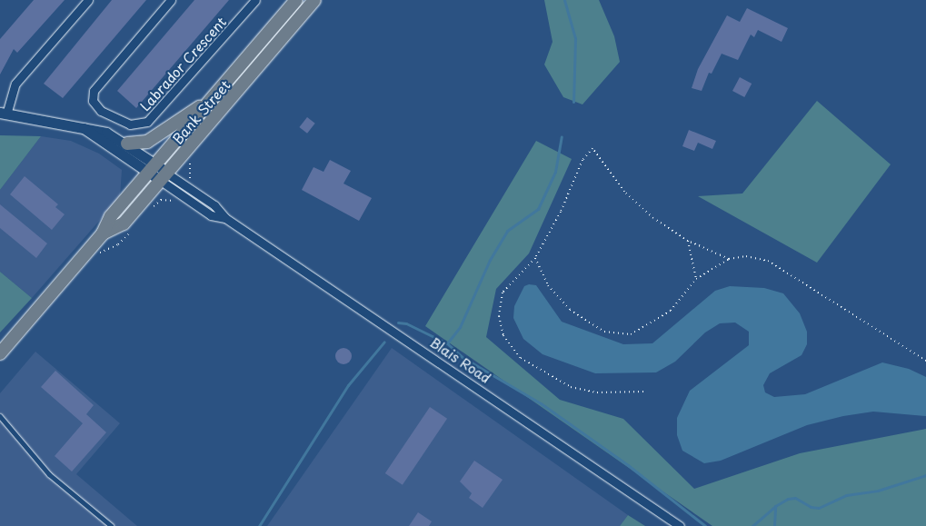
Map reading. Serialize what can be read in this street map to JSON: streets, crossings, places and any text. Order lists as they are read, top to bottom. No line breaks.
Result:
{"streets":{"main road":["Bank Street"],"street":["Labrador Crescent","Blais Road"]},"crossings":[["Bank Street","Blais Road"]]}
